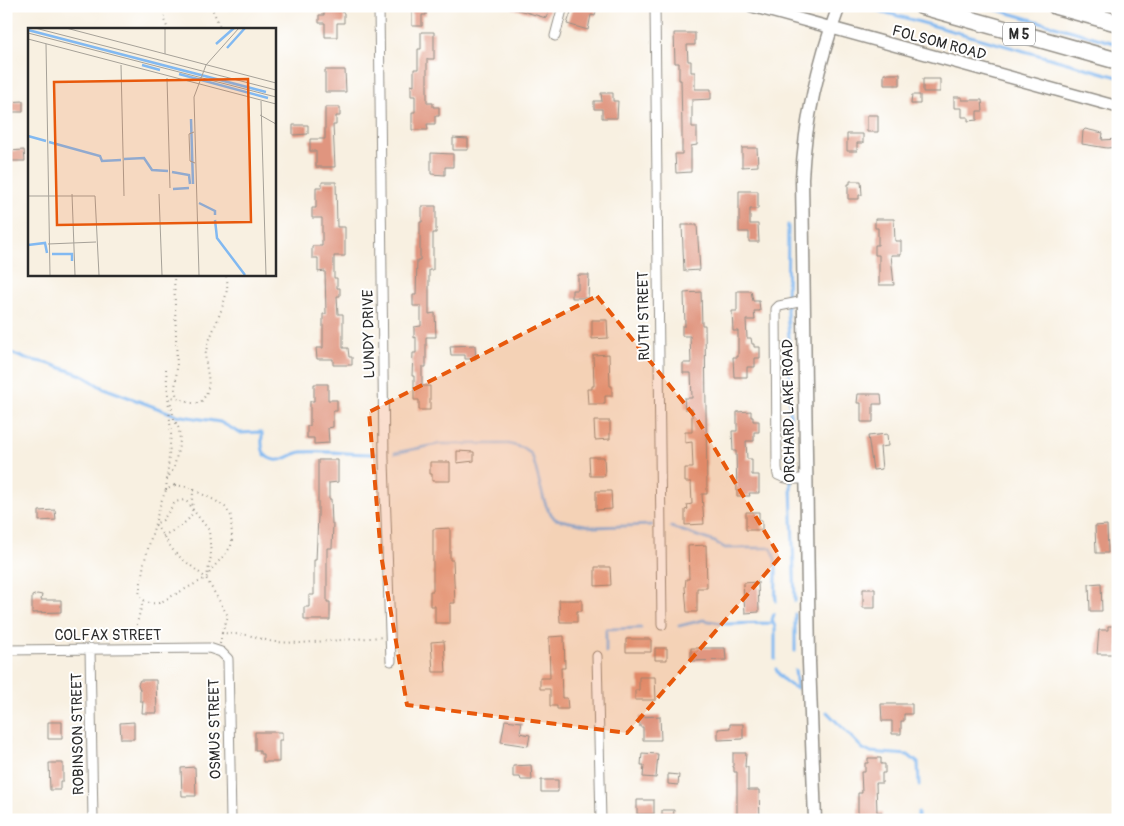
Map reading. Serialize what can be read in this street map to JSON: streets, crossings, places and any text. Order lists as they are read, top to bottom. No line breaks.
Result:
{"streets":{"highway":["M 5"],"main road":["ORCHARD LAKE ROAD"],"street":["FOLSOM ROAD","RUTH STREET","LUNDY DRIVE","COLFAX STREET","OSMUS STREET","ROBINSON STREET"]},"crossings":[["FOLSOM ROAD","ORCHARD LAKE ROAD"],["COLFAX STREET","OSMUS STREET"],["COLFAX STREET","ROBINSON STREET"]]}
